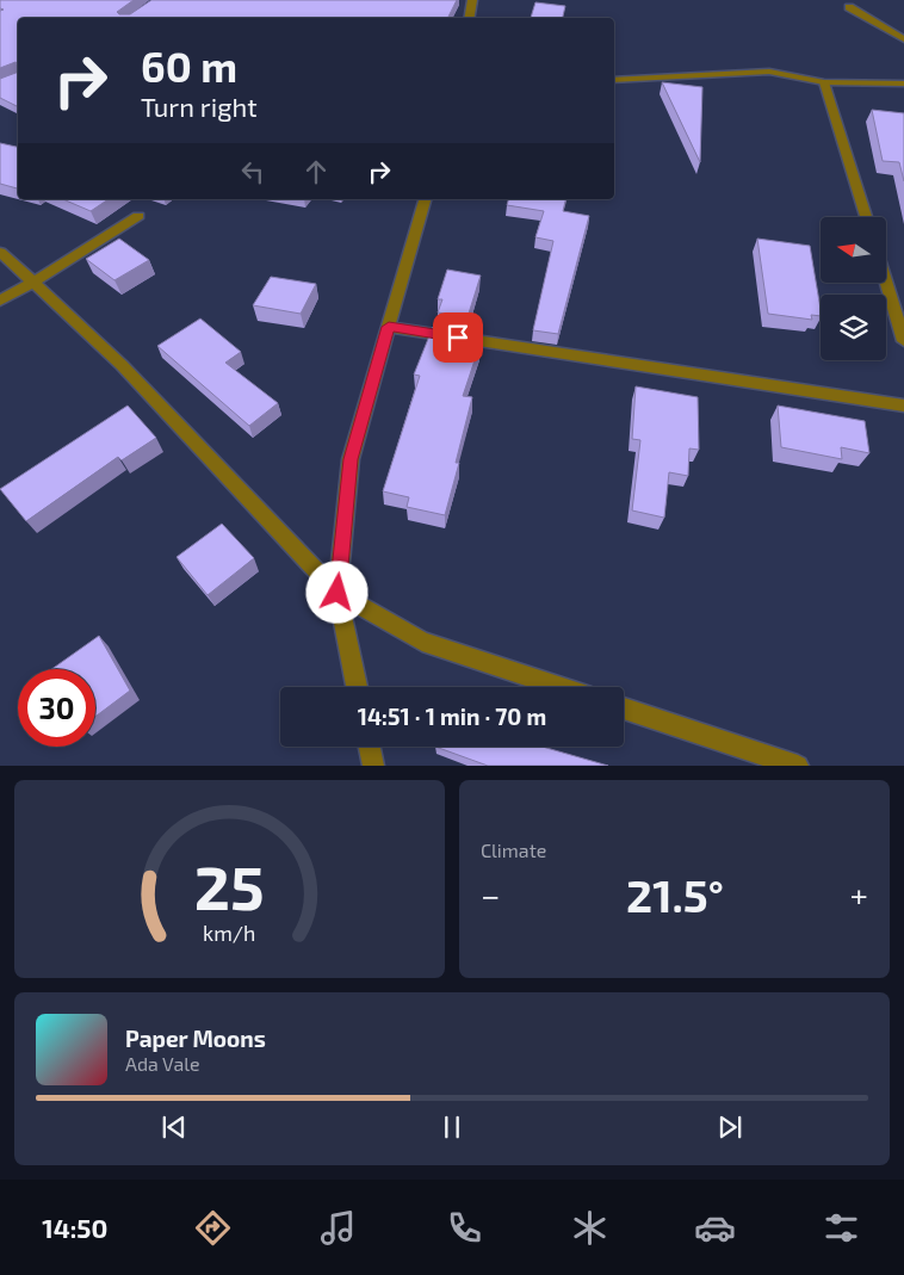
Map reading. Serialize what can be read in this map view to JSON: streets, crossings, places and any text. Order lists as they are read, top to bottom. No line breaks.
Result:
{"north":"left","page":{"turn":["60 m","Turn right"],"limit":"30","trip":"14:51 · 1 min · 70 m","tile":"Climate","heat":["−","21.5°","+"],"song":["Paper Moons","Ada Vale"],"tabs":"14:50","gauge":["25","km/h"]}}
